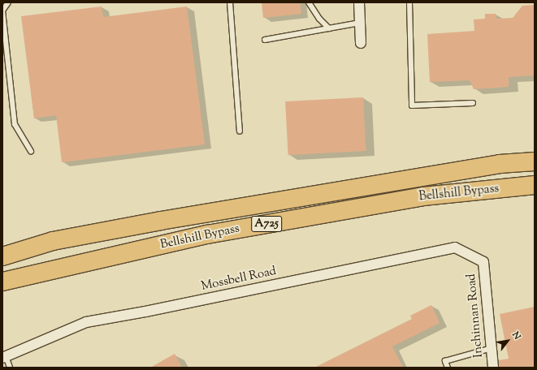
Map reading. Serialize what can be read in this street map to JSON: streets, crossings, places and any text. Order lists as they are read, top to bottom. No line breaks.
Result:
{"streets":{"highway":["Bellshill Bypass","A725"],"street":["Mossbell Road","Inchinnan Road"]},"crossings":[["Bellshill Bypass","A725"],["Mossbell Road","Inchinnan Road"]],"north":"top right"}
